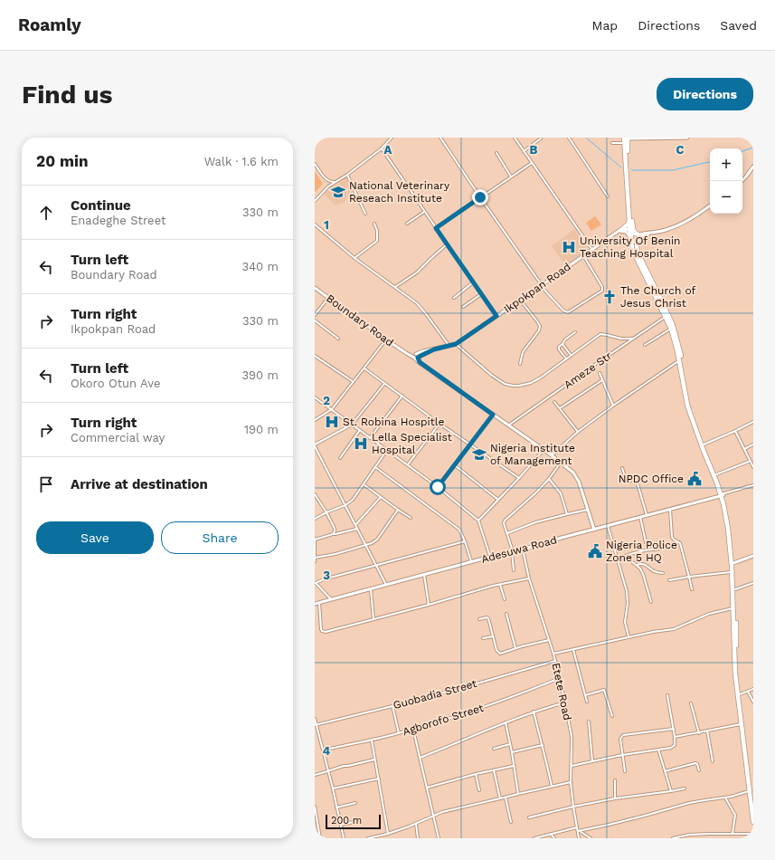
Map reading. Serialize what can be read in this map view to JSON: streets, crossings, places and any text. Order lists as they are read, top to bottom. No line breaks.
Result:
{"streets":{"street":["Ikpokpan Road","Boundary Road","Ameze Str","Adesuwa Road","Etete Road","Guobadia Street","Agborofo Street"]},"crossings":[["Ikpokpan Road","Boundary Road"],["Boundary Road","Ameze Str"],["Boundary Road","Adesuwa Road"],["Adesuwa Road","Etete Road"],["Etete Road","Guobadia Street"],["Etete Road","Agborofo Street"]],"places":{"school or university":["National Veterinary Reseach Institute","Nigeria Institute of Management"],"hospital":["University Of Benin Teaching Hospital","St. Robina Hospitle","Lella Specialist Hospital"],"church":["The Church of Jesus Christ"],"public building":["NPDC Office","Nigeria Police Zone 5 HQ"]},"scale_bar":"200 m","page":{"header":"Roamly","nav":["Map","Directions","Saved"],"buttons":["Directions",["Save","Share"]],"title":"Find us","heading":["20 min","Walk · 1.6 km"],"map_buttons":["+","−"],"list":[["Continue","Enadeghe Street","330 m"],["Turn left","Boundary Road","340 m"],["Turn right","Ikpokpan Road","330 m"],["Turn left","Okoro Otun Ave","390 m"],["Turn right","Commercial way","190 m"],"Arrive at destination"],"scale":"200 m"},"grid":{"columns":["A","B","C"],"rows":["1","2","3","4"]}}
